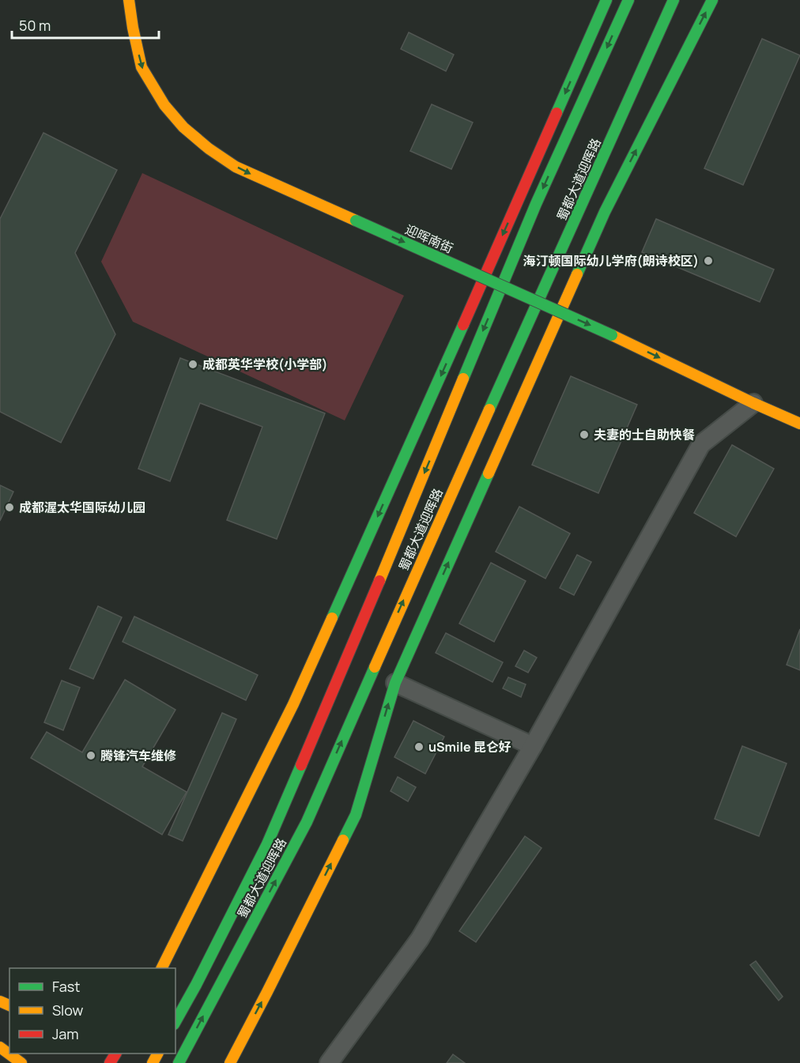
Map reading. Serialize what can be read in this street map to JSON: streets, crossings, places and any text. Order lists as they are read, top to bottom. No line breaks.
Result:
{"streets":{"main road":["蜀都大道迎晖路","迎晖南街"]},"one_way":["迎晖南街"],"places":["海汀顿国际幼儿学府(朗诗校区)","成都英华学校(小学部)","夫妻的士自助快餐","成都渥太华国际幼儿园","uSmile 昆仑好","腾锋汽车维修"],"legend":["Fast","Slow","Jam"],"scale_bar":"50 m"}
